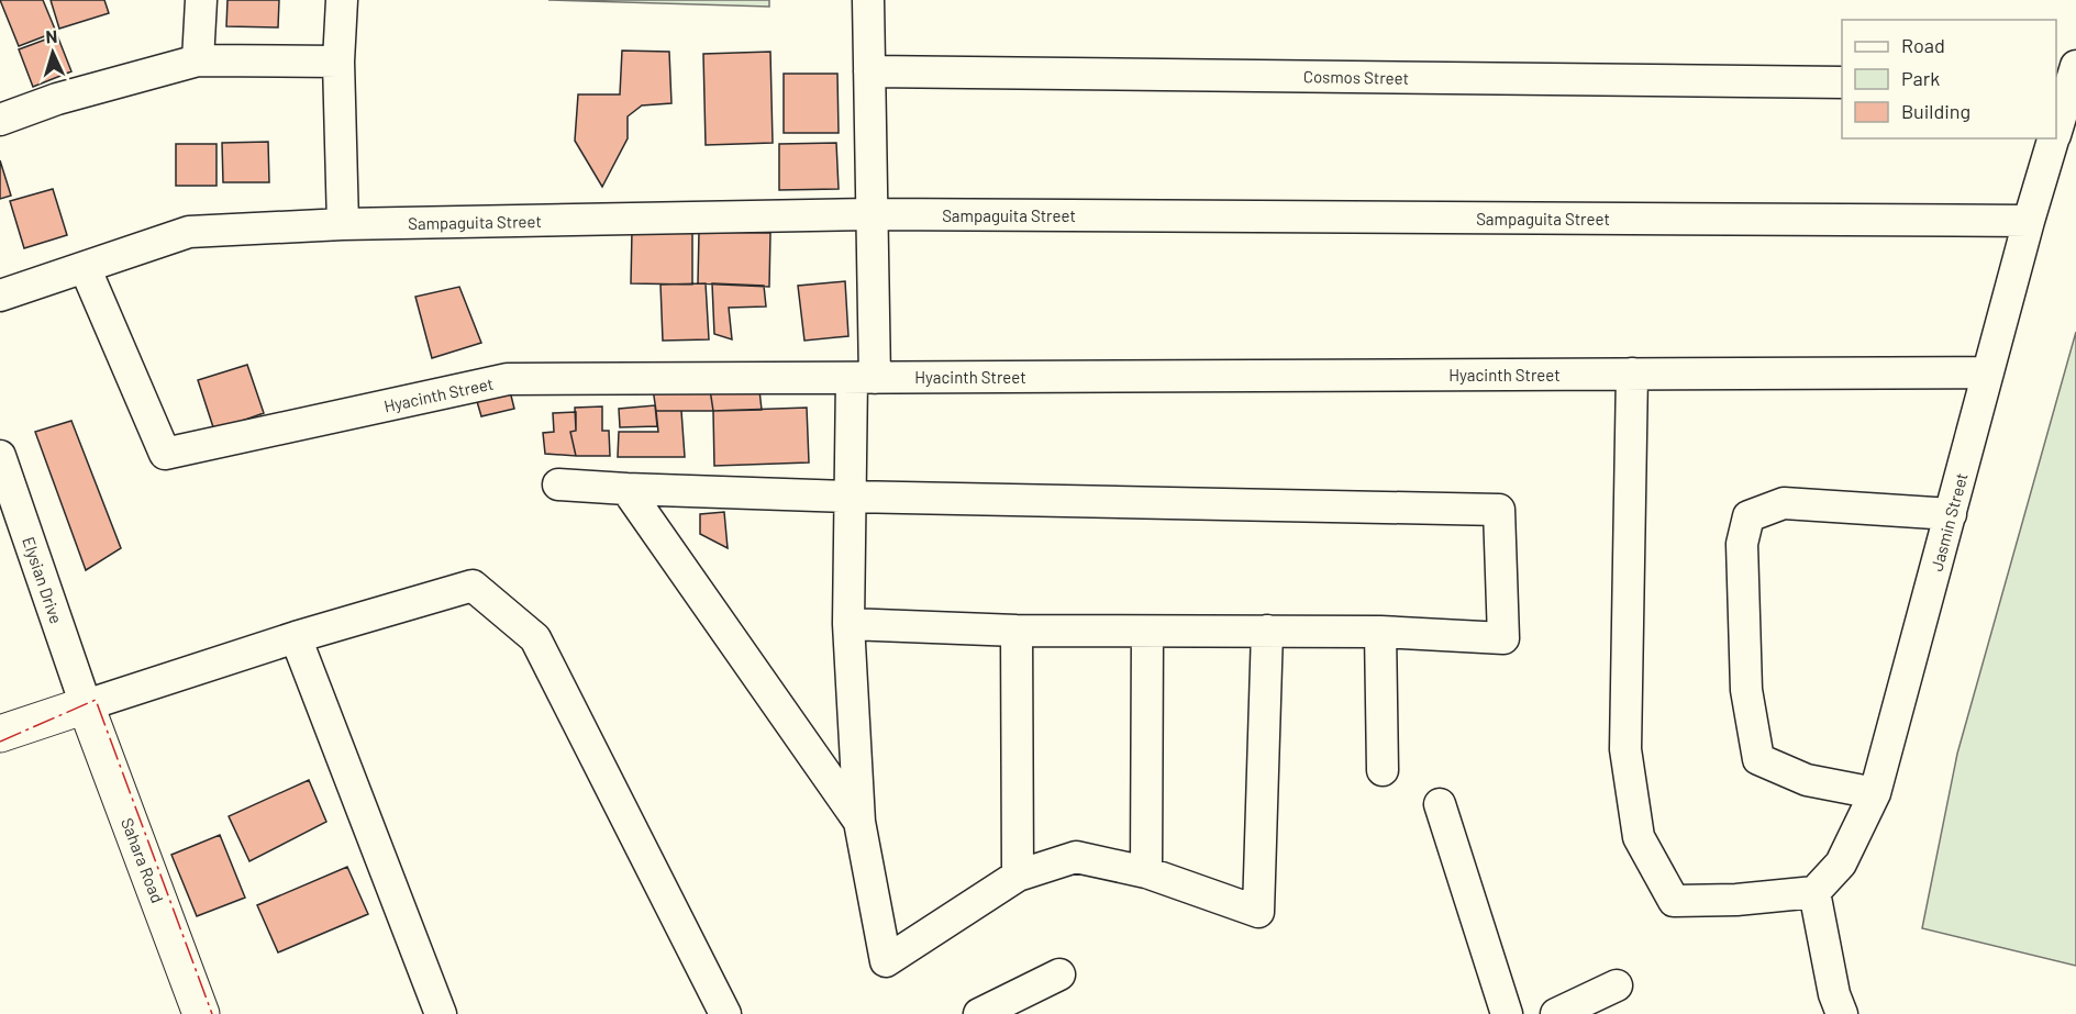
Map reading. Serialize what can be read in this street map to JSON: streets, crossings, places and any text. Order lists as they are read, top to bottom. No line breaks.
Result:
{"streets":{"main road":["Sahara Road"],"street":["Cosmos Street","Sampaguita Street","Hyacinth Street","Jasmin Street","Elysian Drive"]},"crossings":[["Sampaguita Street","Hyacinth Street"],["Sampaguita Street","Jasmin Street"],["Hyacinth Street","Jasmin Street"],["Elysian Drive","Sahara Road"]],"legend":["Road","Park","Building"],"north":"top"}
